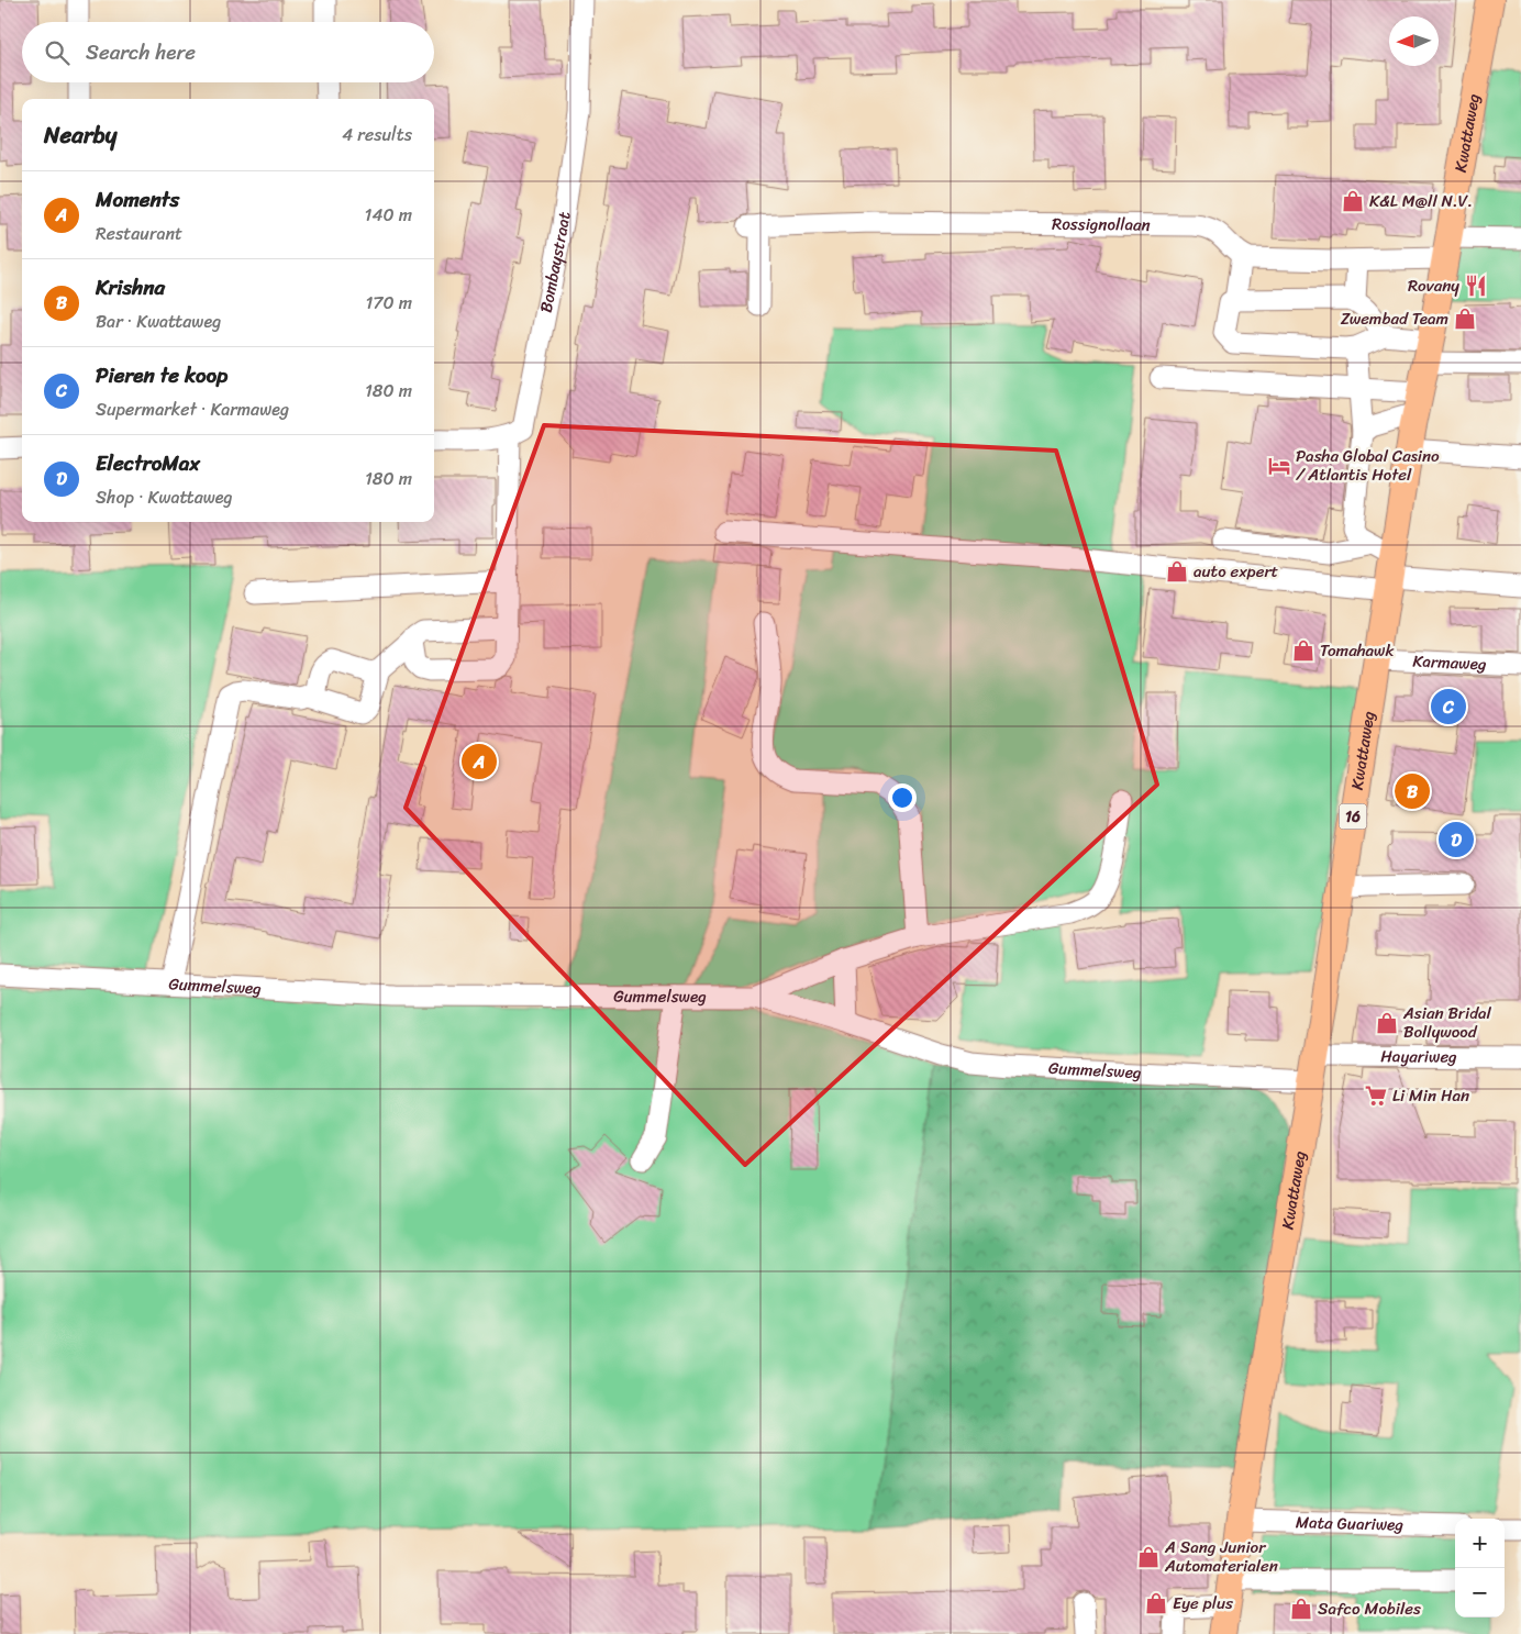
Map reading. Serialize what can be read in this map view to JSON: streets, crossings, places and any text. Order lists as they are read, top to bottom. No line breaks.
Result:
{"streets":{"main road":["Kwattaweg","16"],"street":["Rossignollaan","Bombaystraat","Karmaweg","Gummelsweg","Hayariweg","Mata Guariweg"]},"crossings":[["Kwattaweg","Karmaweg"],["Kwattaweg","Gummelsweg"],["Kwattaweg","Hayariweg"],["Kwattaweg","Mata Guariweg"],["Gummelsweg","Hayariweg"]],"places":{"shop":["K&L M@ll N.V.","Zwembad Team","auto expert","Tomahawk","Asian Bridal Bollywood","A Sang Junior Automaterialen","Eye plus","Safco Mobiles"],"restaurant":["Rovany"],"hotel":["Pasha Global Casino / Atlantis Hotel"],"supermarket":["Li Min Han"]},"north":"left","page":{"search":"Search here","heading":["Nearby","4 results"],"list":[{"mark":"A","name":"Moments","note":"Restaurant","value":"140 m"},{"mark":"B","name":"Krishna","note":"Bar · Kwattaweg","value":"170 m"},{"mark":"C","name":"Pieren te koop","note":"Supermarket · Karmaweg","value":"180 m"},{"mark":"D","name":"ElectroMax","note":"Shop · Kwattaweg","value":"180 m"}],"pins":["C","A","B","D"],"map_buttons":["+","−"]}}
